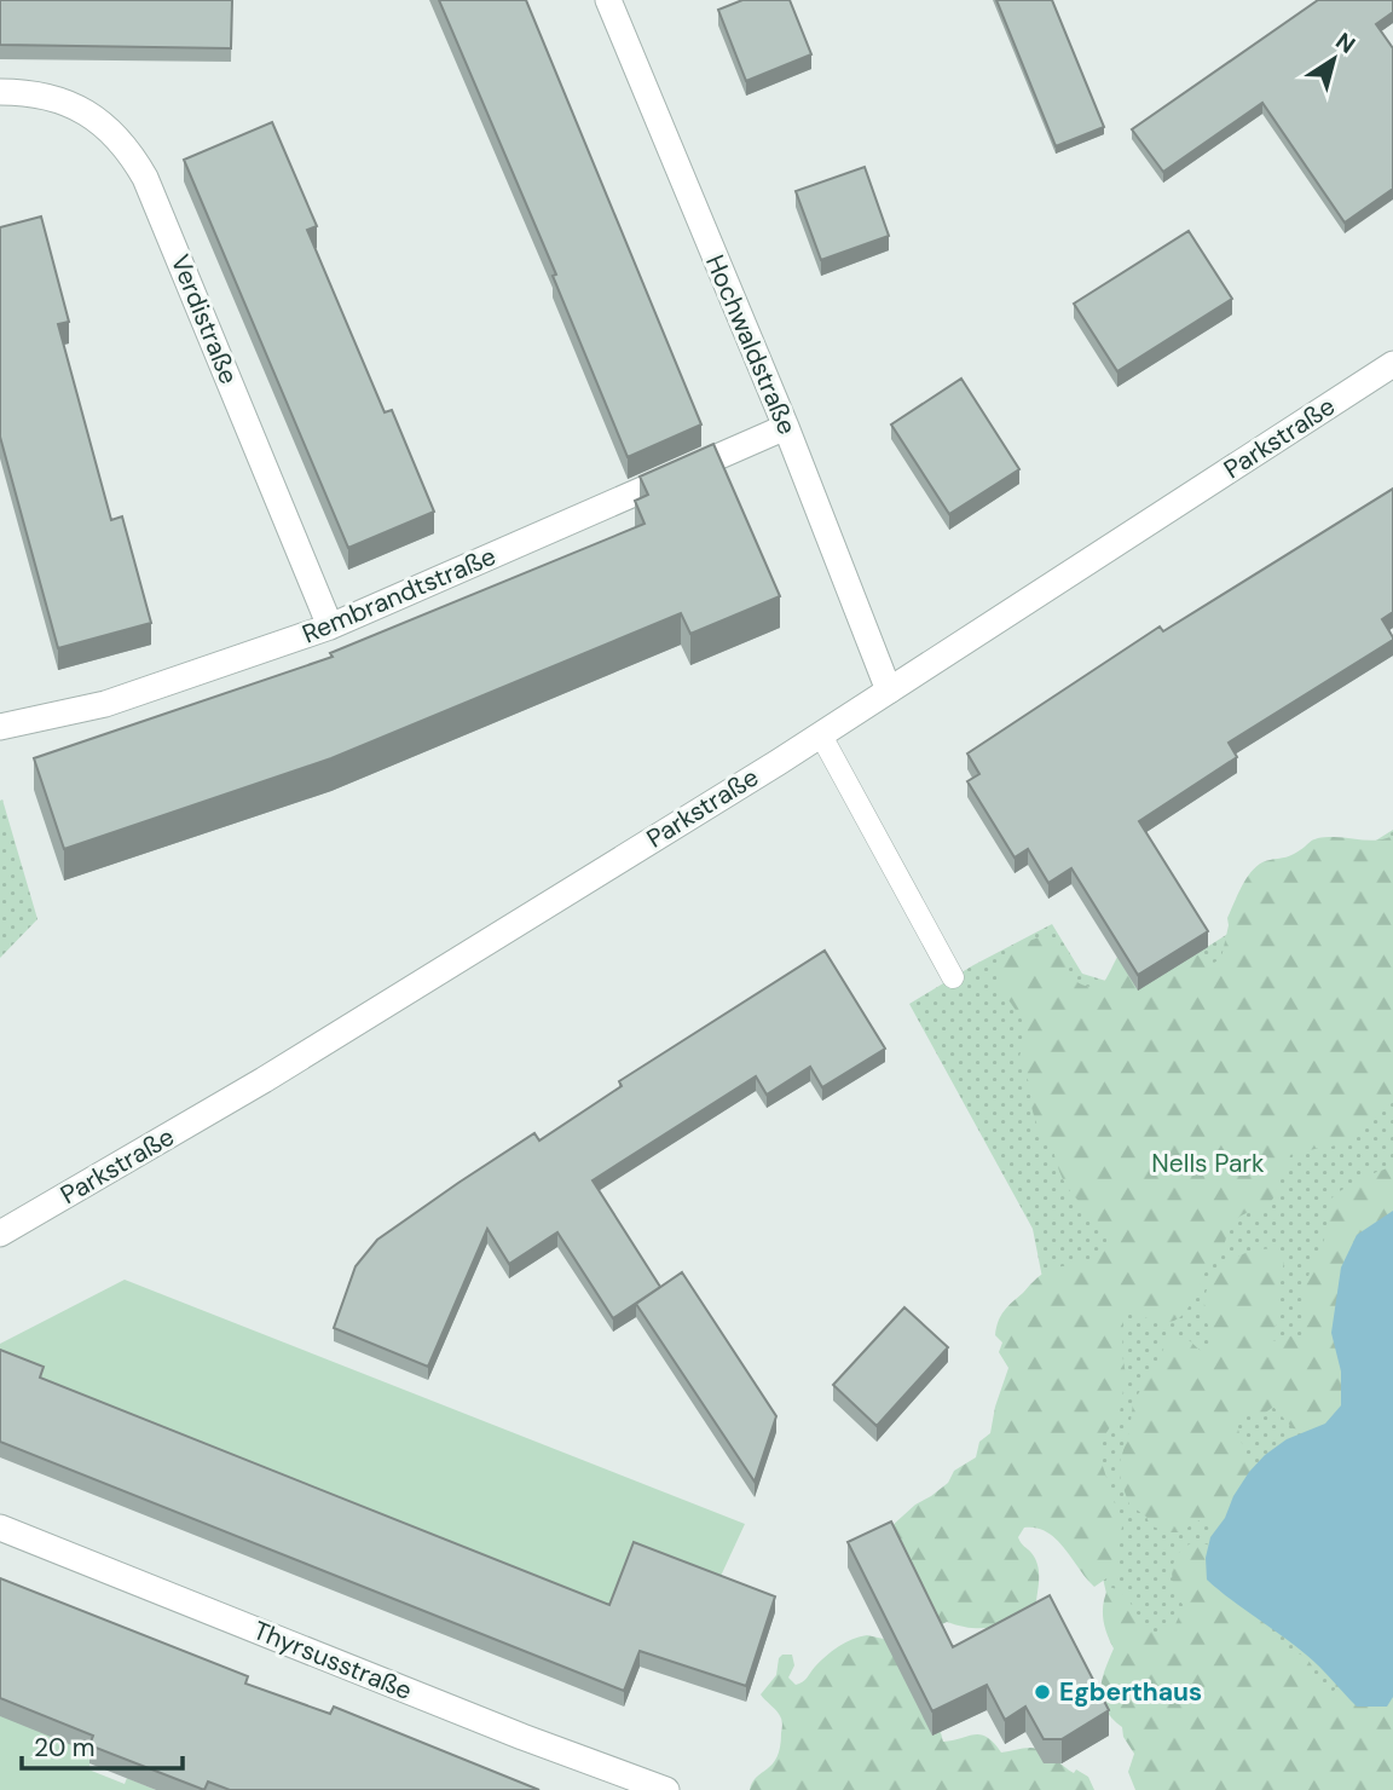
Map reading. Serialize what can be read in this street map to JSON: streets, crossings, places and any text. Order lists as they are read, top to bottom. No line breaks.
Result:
{"streets":{"street":["Verdistraße","Hochwaldstraße","Parkstraße","Rembrandtstraße","Thyrsusstraße"]},"crossings":[["Verdistraße","Rembrandtstraße"],["Hochwaldstraße","Parkstraße"],["Hochwaldstraße","Rembrandtstraße"]],"parks":["Nells Park"],"places":["Egberthaus"],"scale_bar":"20 m","north":"top right"}
